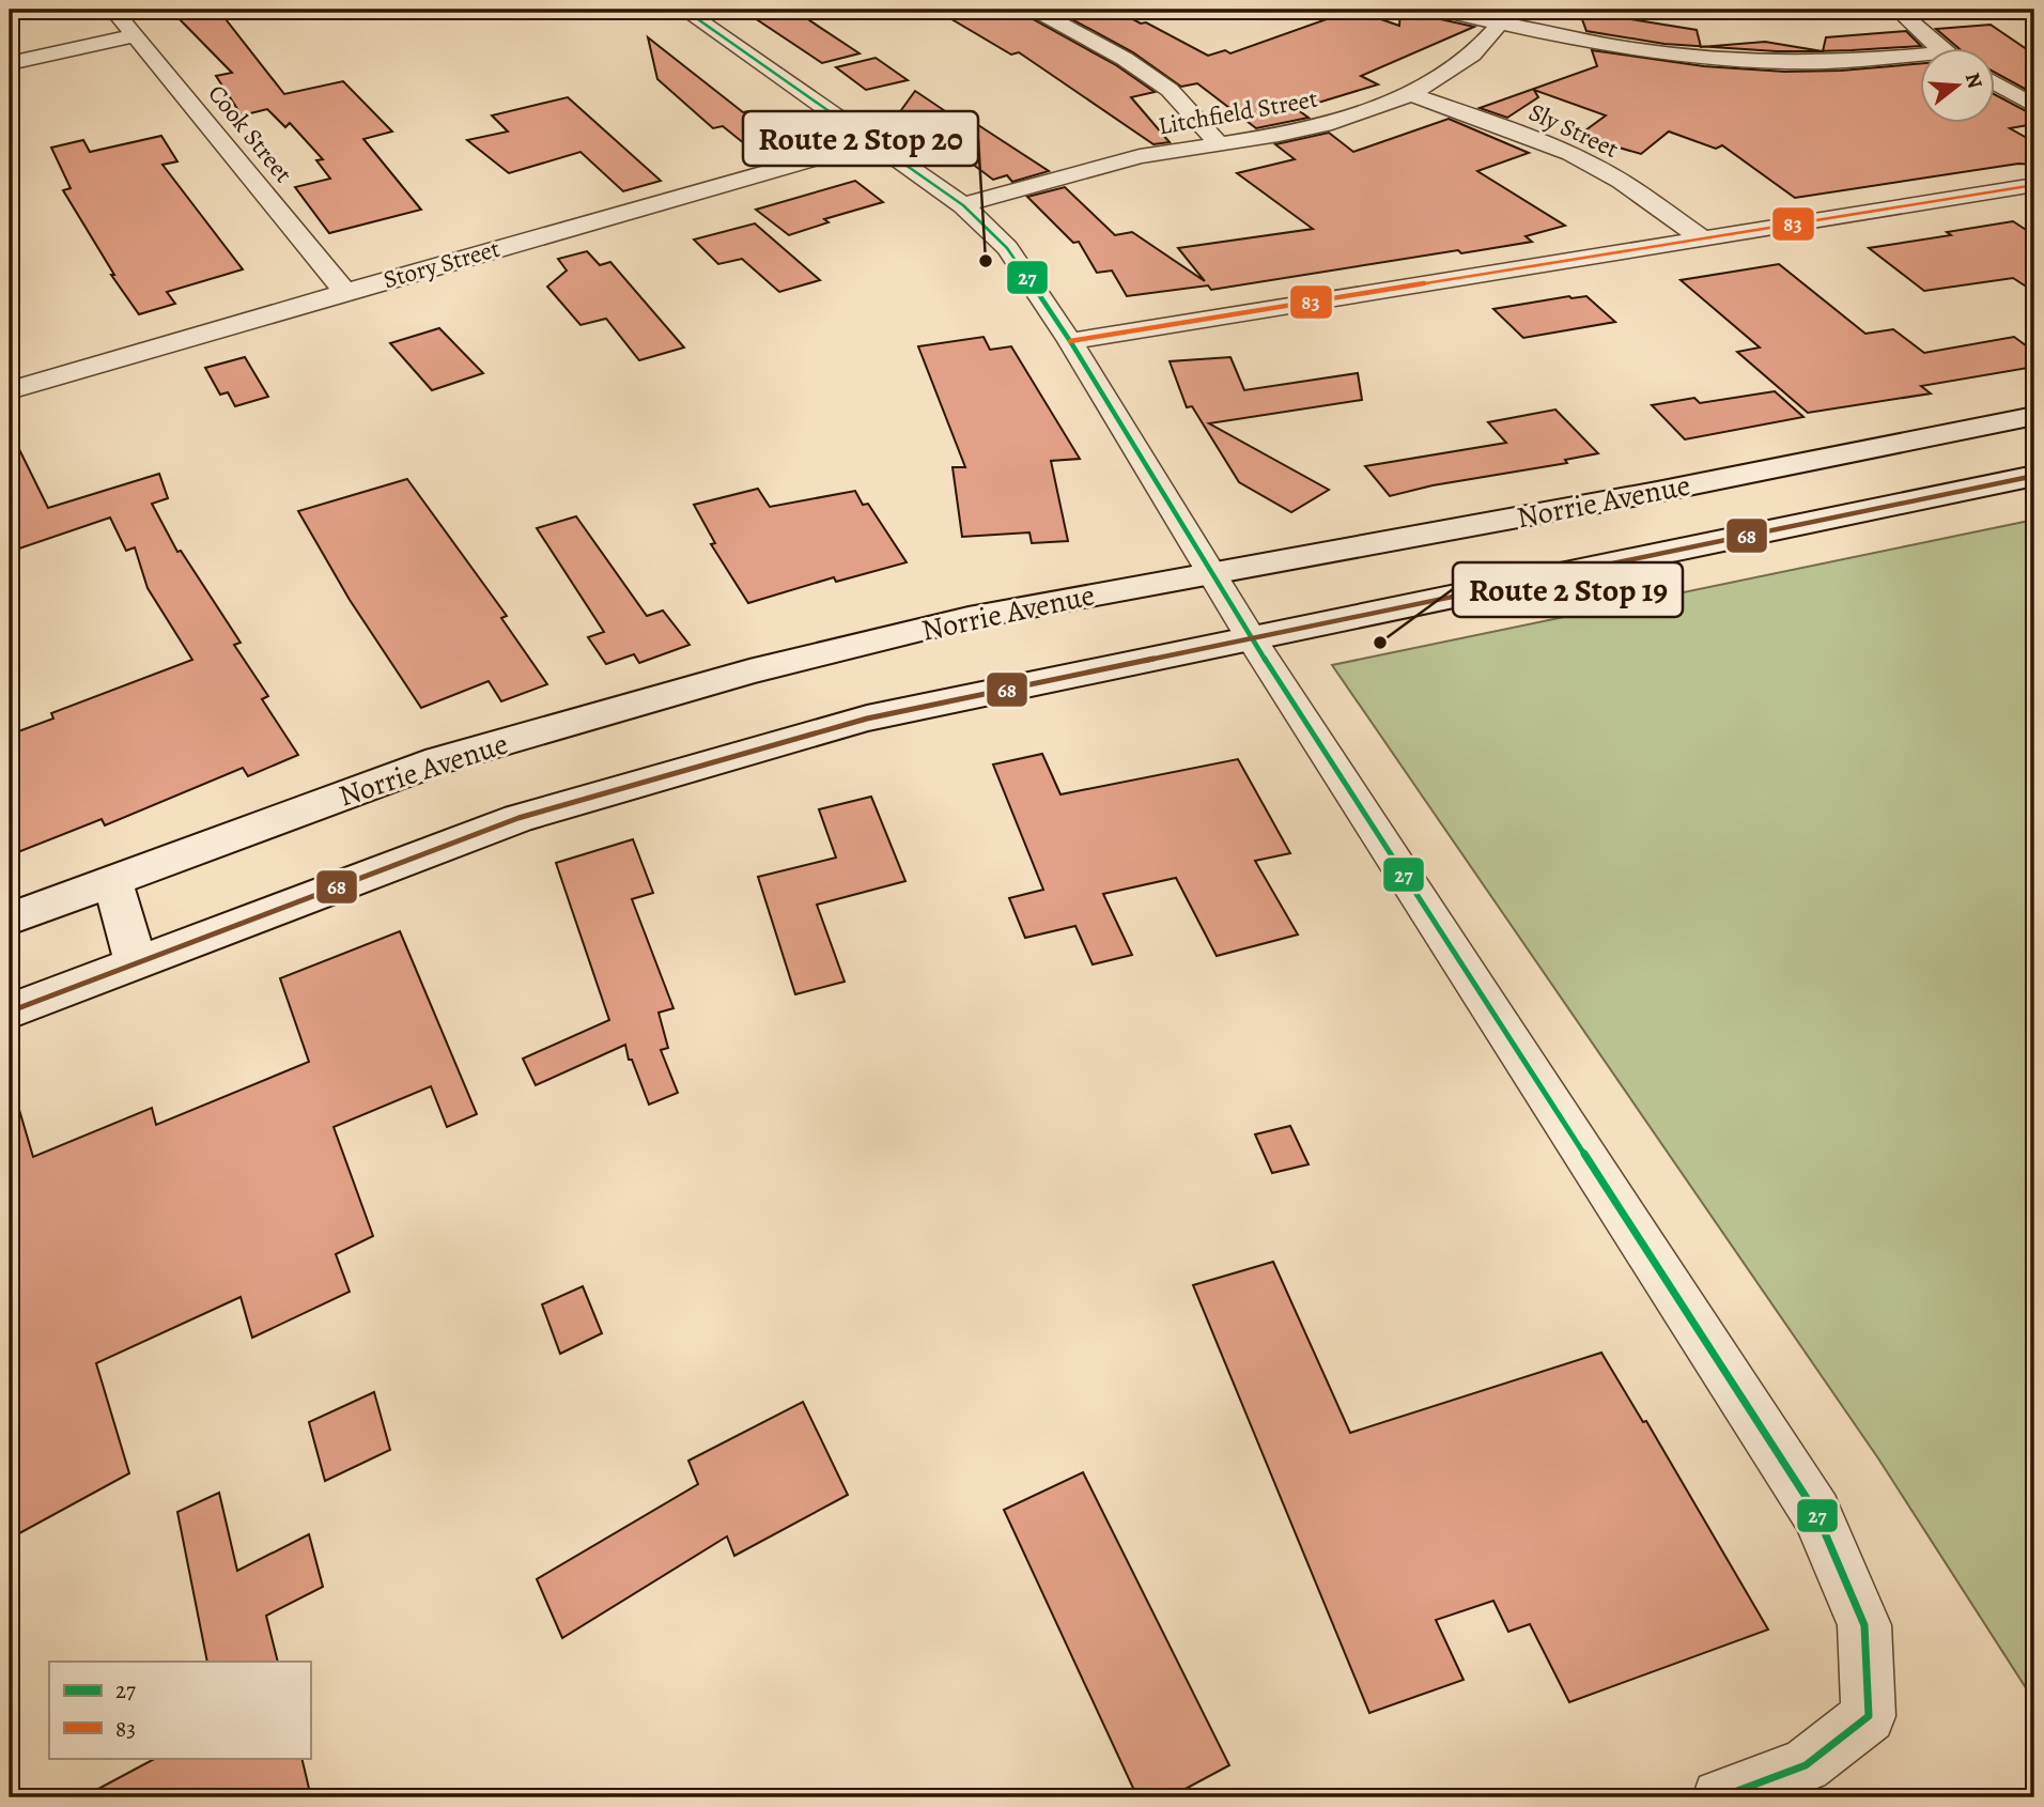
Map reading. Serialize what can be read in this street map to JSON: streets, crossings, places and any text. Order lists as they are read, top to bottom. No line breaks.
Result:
{"streets":{"main road":["Norrie Avenue"],"street":["Litchfield Street","Sly Street","Cook Street","Story Street"]},"crossings":[["Litchfield Street","Sly Street"],["Cook Street","Story Street"]],"places":["Route 2 Stop 20","Route 2 Stop 19"],"lines":["transit line 27","transit line 83","transit line 68"],"legend":["27","83"],"north":"right"}
